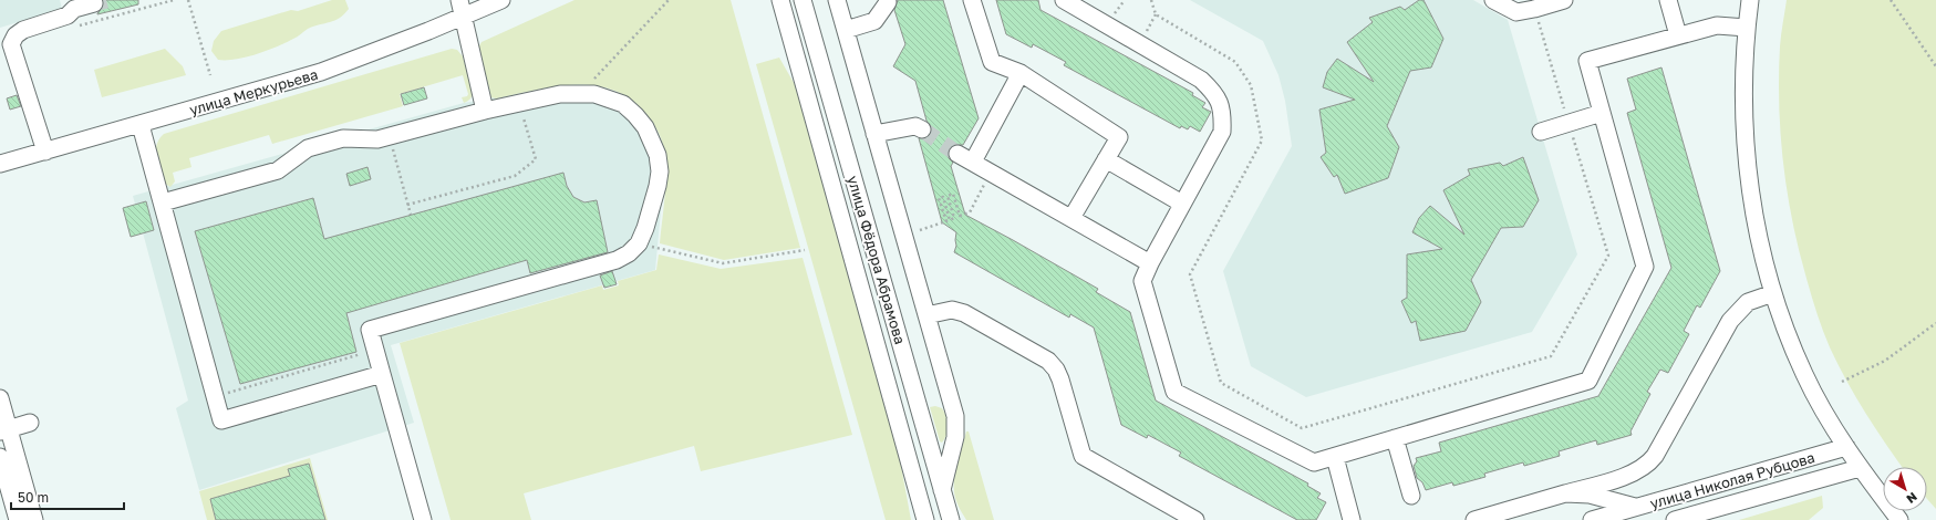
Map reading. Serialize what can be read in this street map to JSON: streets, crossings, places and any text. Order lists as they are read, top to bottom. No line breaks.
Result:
{"streets":{"street":["улица Меркурьева","улица Фёдора Абрамова","улица Николая Рубцова"]},"scale_bar":"50 m","north":"bottom right"}
